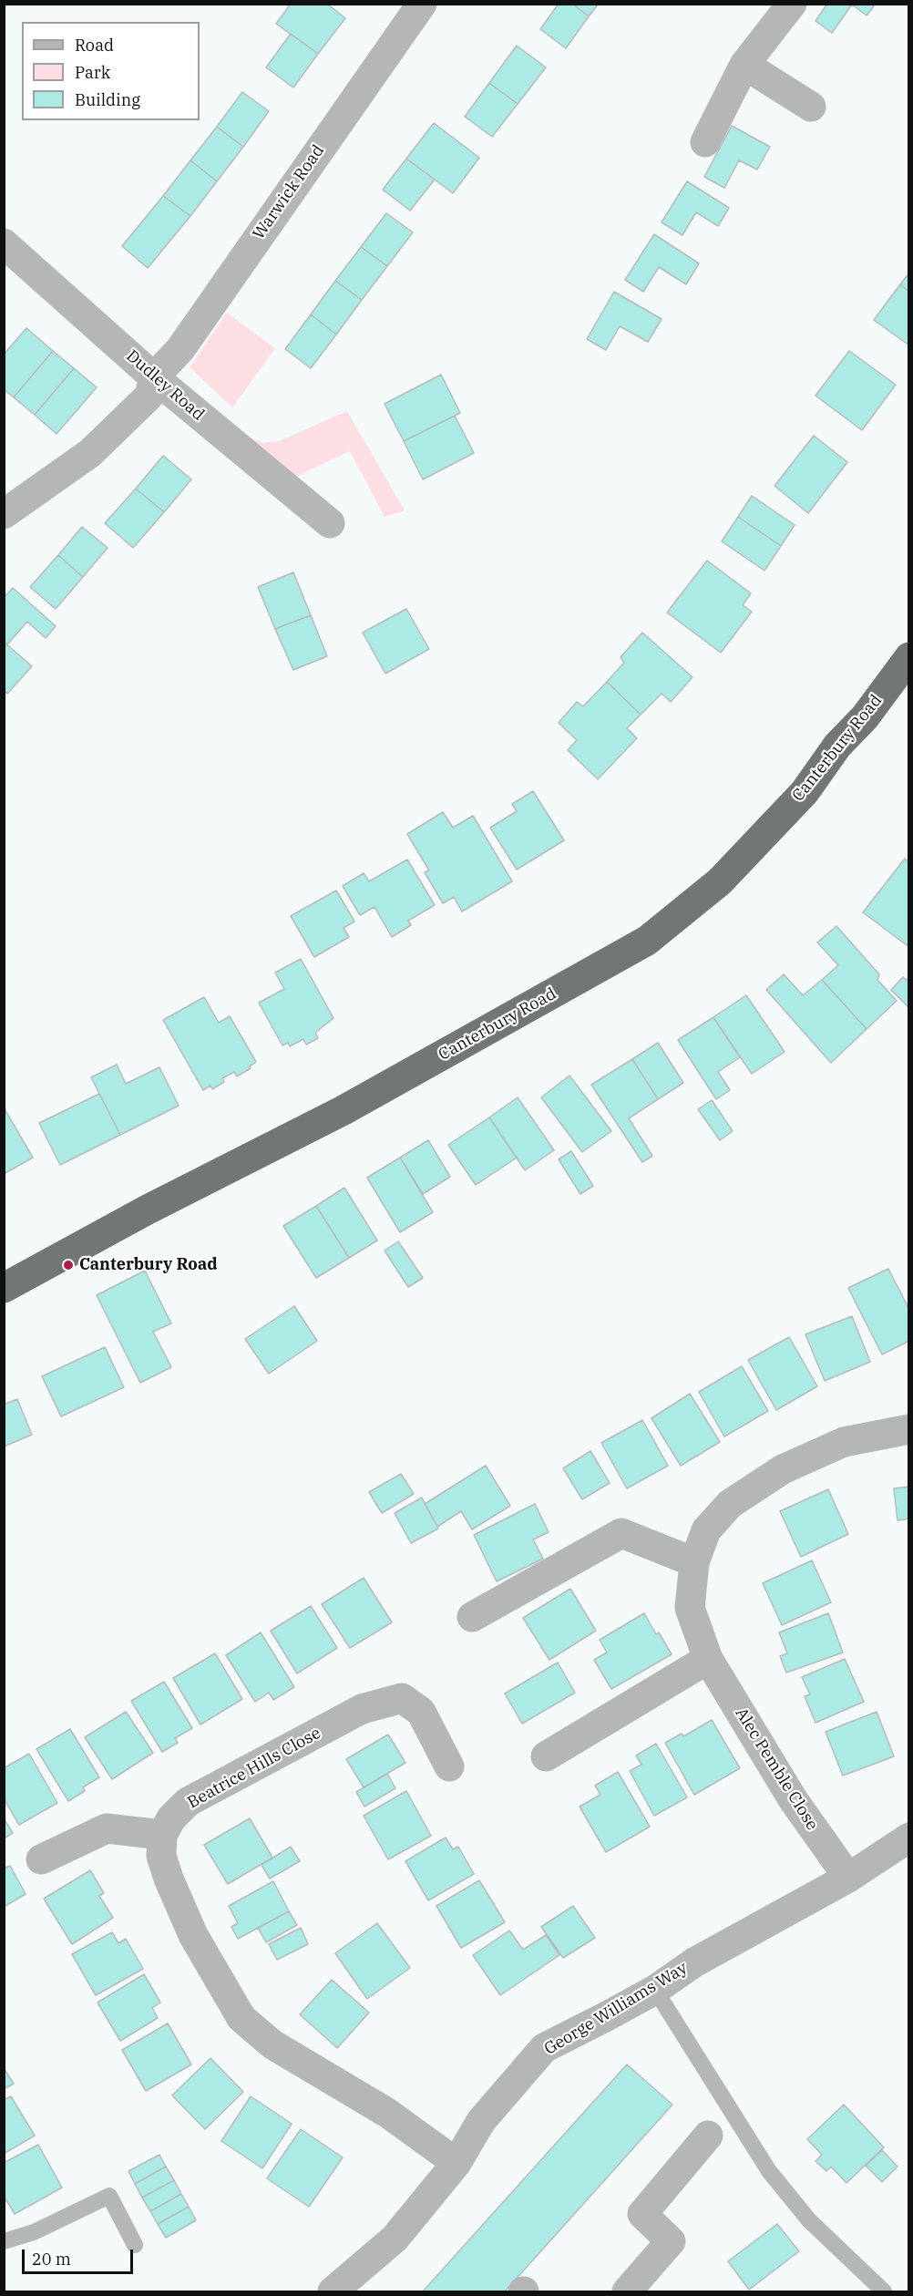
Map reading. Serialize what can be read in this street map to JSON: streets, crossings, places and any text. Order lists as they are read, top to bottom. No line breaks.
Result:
{"streets":{"highway":["Canterbury Road"],"street":["Warwick Road","Dudley Road","Beatrice Hills Close","Alec Pemble Close","George Williams Way"]},"crossings":[["Warwick Road","Dudley Road"],["Alec Pemble Close","George Williams Way"]],"places":["Canterbury Road"],"legend":["Road","Park","Building"],"scale_bar":"20 m"}
